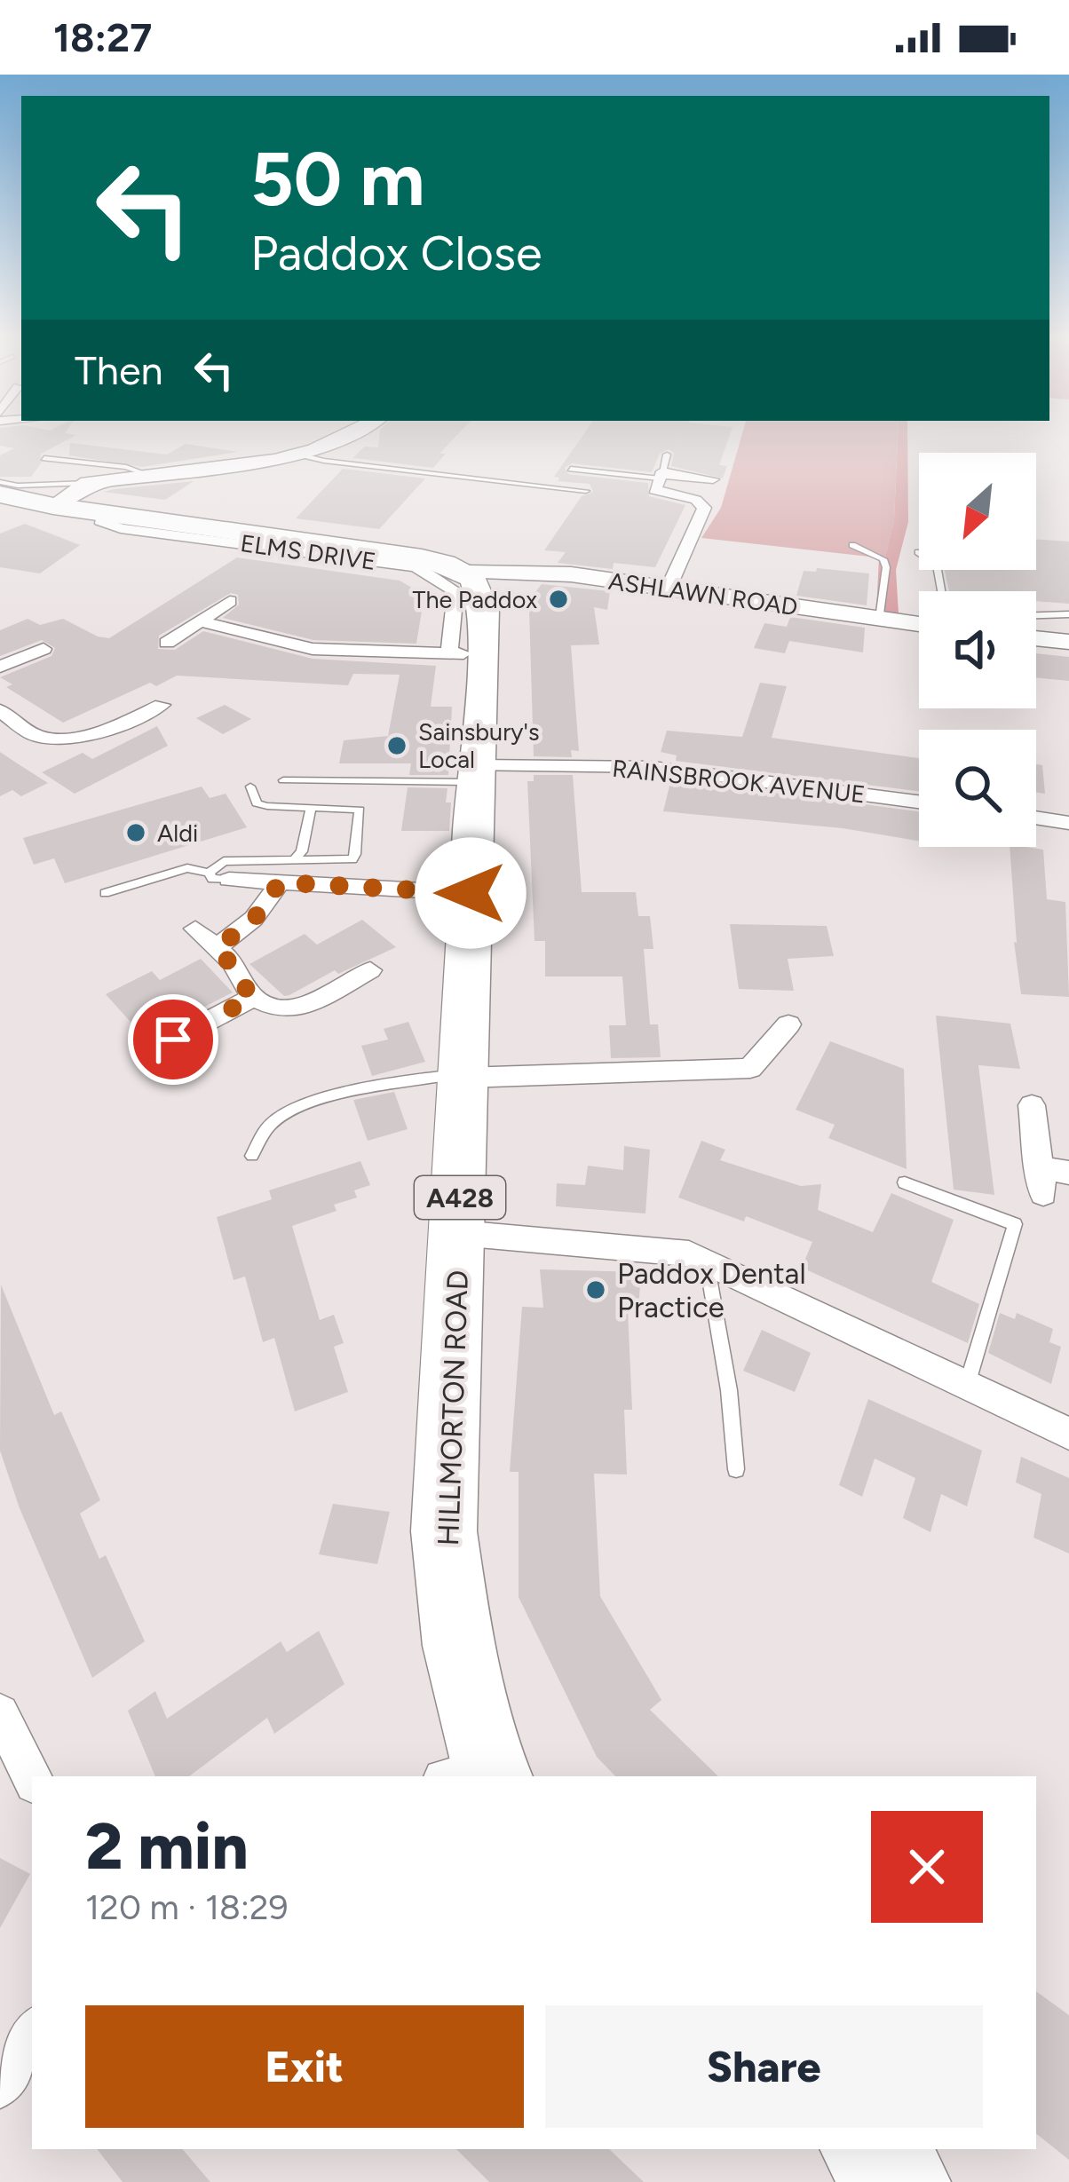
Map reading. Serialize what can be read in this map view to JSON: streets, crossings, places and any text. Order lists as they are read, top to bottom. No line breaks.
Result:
{"streets":{"highway":["ASHLAWN ROAD","A428","HILLMORTON ROAD"],"street":["ELMS DRIVE","RAINSBROOK AVENUE"]},"crossings":[["ELMS DRIVE","ASHLAWN ROAD"],["ELMS DRIVE","HILLMORTON ROAD"],["ASHLAWN ROAD","HILLMORTON ROAD"],["RAINSBROOK AVENUE","HILLMORTON ROAD"]],"places":["The Paddox","Sainsbury's Local","Aldi","Paddox Dental Practice"],"north":"bottom left","page":{"status":"18:27","turn":["50 m","Paddox Close"],"then":"Then","heading":["2 min","120 m · 18:29"],"buttons":["Exit","Share"]}}
